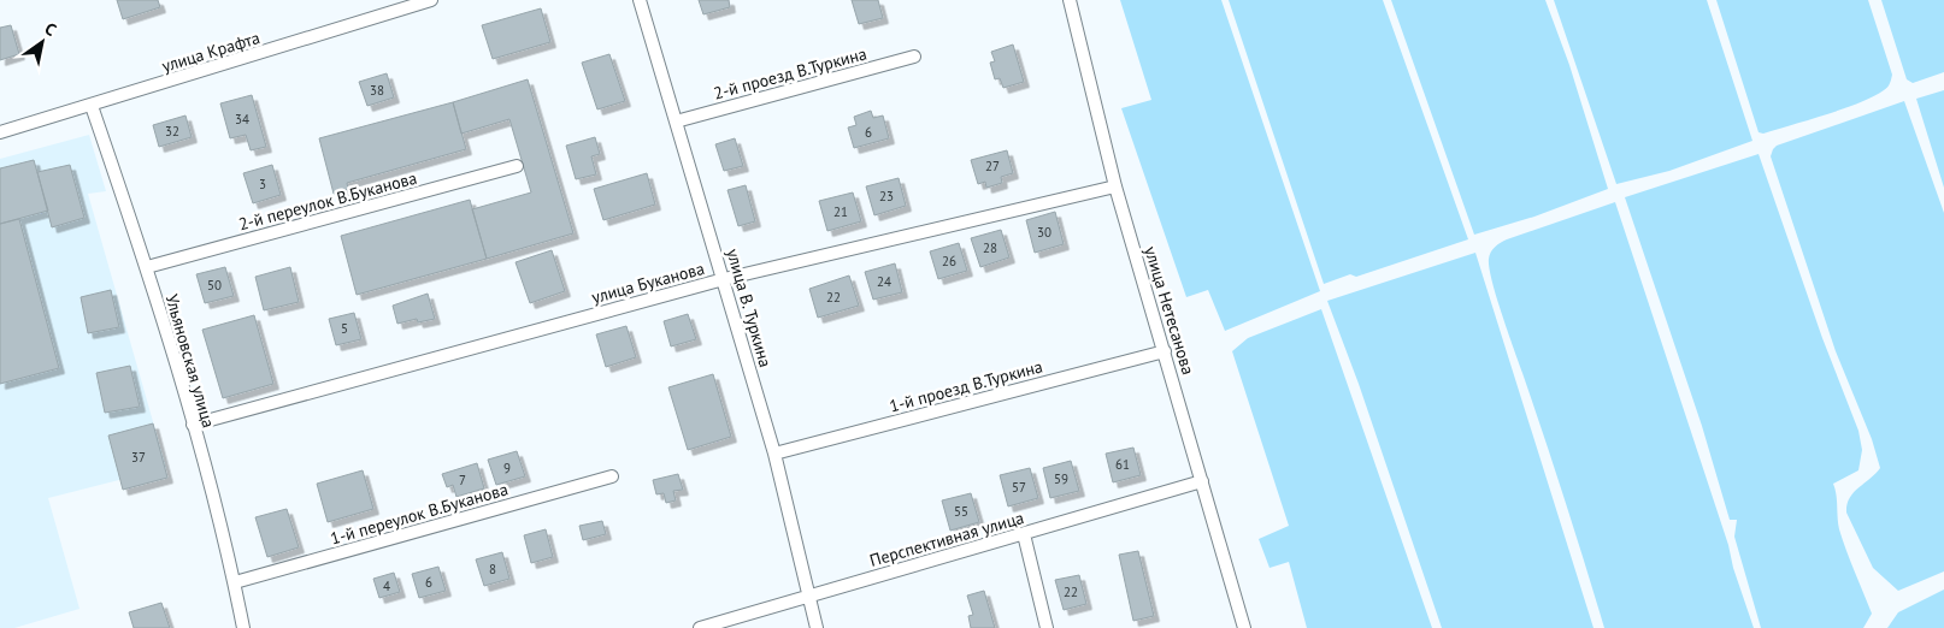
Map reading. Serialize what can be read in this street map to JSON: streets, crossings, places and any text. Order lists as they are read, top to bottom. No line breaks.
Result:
{"streets":{"street":["улица Крафта","2-й проезд В.Туркина","2-й переулок В.Буканова","улица Буканова","улица В. Туркина","улица Нетесанова","Ульяновская улица","1-й проезд В.Туркина","1-й переулок В.Буканова","Перспективная улица"]},"crossings":[["улица Крафта","Ульяновская улица"],["2-й проезд В.Туркина","улица В. Туркина"],["2-й переулок В.Буканова","Ульяновская улица"],["улица Буканова","улица В. Туркина"],["улица Буканова","улица Нетесанова"],["улица Буканова","Ульяновская улица"],["улица В. Туркина","1-й проезд В.Туркина"],["улица В. Туркина","Перспективная улица"],["улица Нетесанова","1-й проезд В.Туркина"],["улица Нетесанова","Перспективная улица"],["Ульяновская улица","1-й переулок В.Буканова"]],"house_numbers":["38","34","32","6","27","3","23","21","30","28","26","24","50","22","5","37","61","9","59","7","57","55","8","6","4","22"],"north":"top right"}
